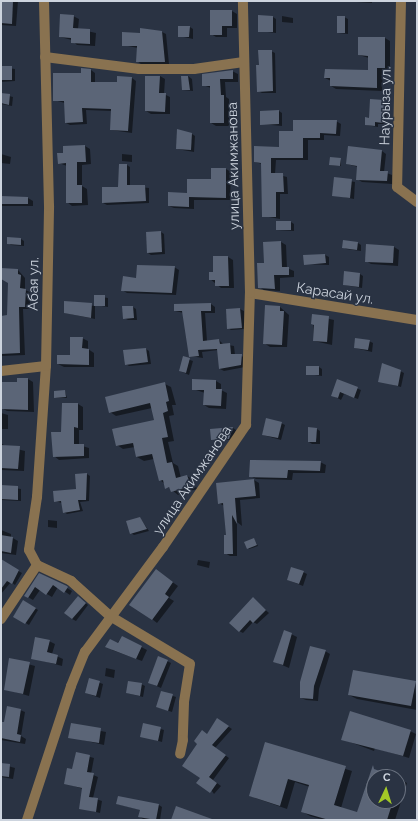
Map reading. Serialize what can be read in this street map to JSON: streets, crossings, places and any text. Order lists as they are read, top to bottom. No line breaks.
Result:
{"streets":{"street":["Наурыза ул.","улица Акимжанова","Абая ул.","Карасай ул."]},"crossings":[["улица Акимжанова","Карасай ул."]],"north":"top"}
